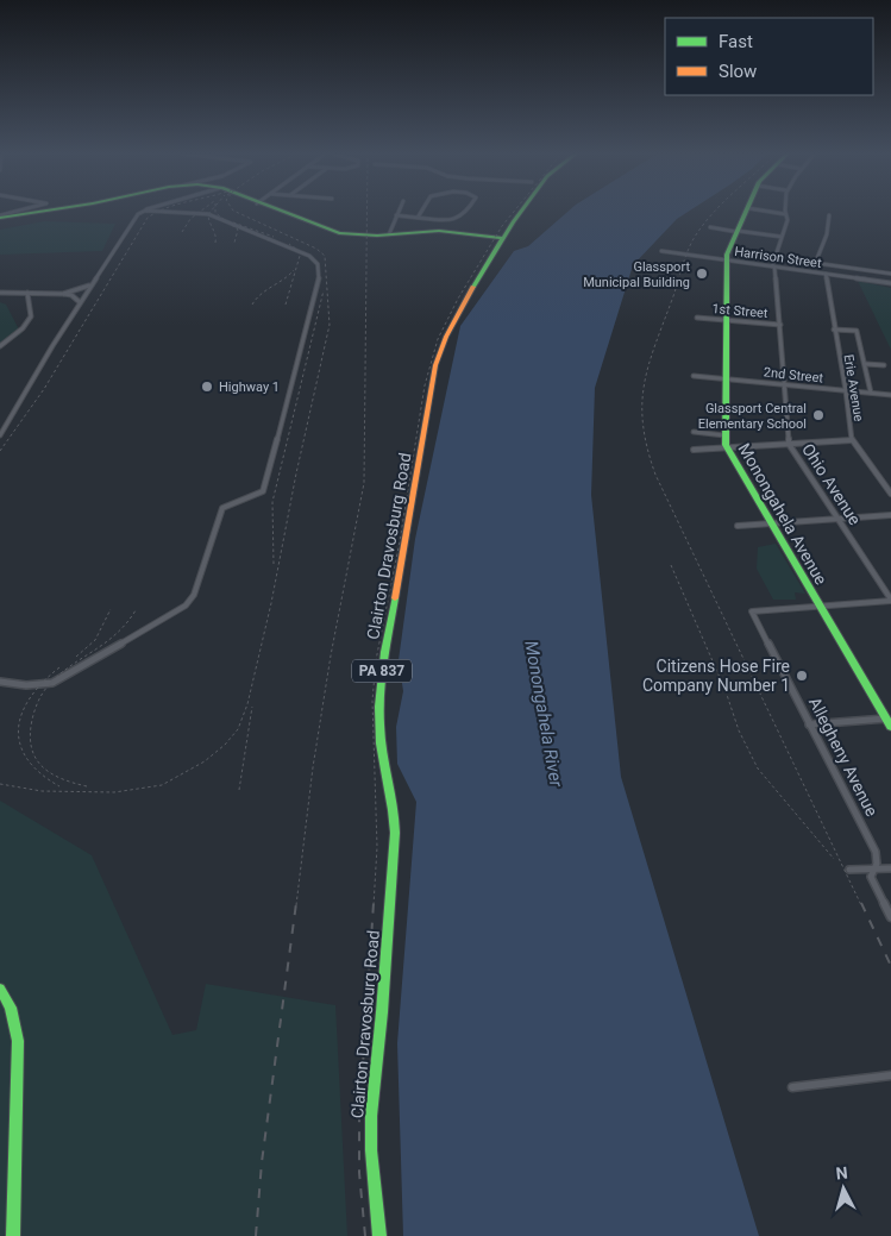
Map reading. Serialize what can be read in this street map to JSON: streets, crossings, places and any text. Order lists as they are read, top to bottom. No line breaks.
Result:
{"streets":{"main road":["Monongahela Avenue","Clairton Dravosburg Road","PA 837"],"street":["Harrison Street","1st Street","2nd Street","Erie Avenue","Ohio Avenue","Allegheny Avenue"]},"crossings":[["Harrison Street","Erie Avenue"],["Harrison Street","Ohio Avenue"],["Harrison Street","Monongahela Avenue"],["1st Street","Ohio Avenue"],["1st Street","Monongahela Avenue"],["2nd Street","Erie Avenue"],["2nd Street","Ohio Avenue"],["2nd Street","Monongahela Avenue"],["Monongahela Avenue","Allegheny Avenue"]],"water":["Monongahela River"],"places":["Glassport Municipal Building","Highway 1","Glassport Central Elementary School","Citizens Hose Fire Company Number 1"],"legend":["Fast","Slow"],"north":"top"}
